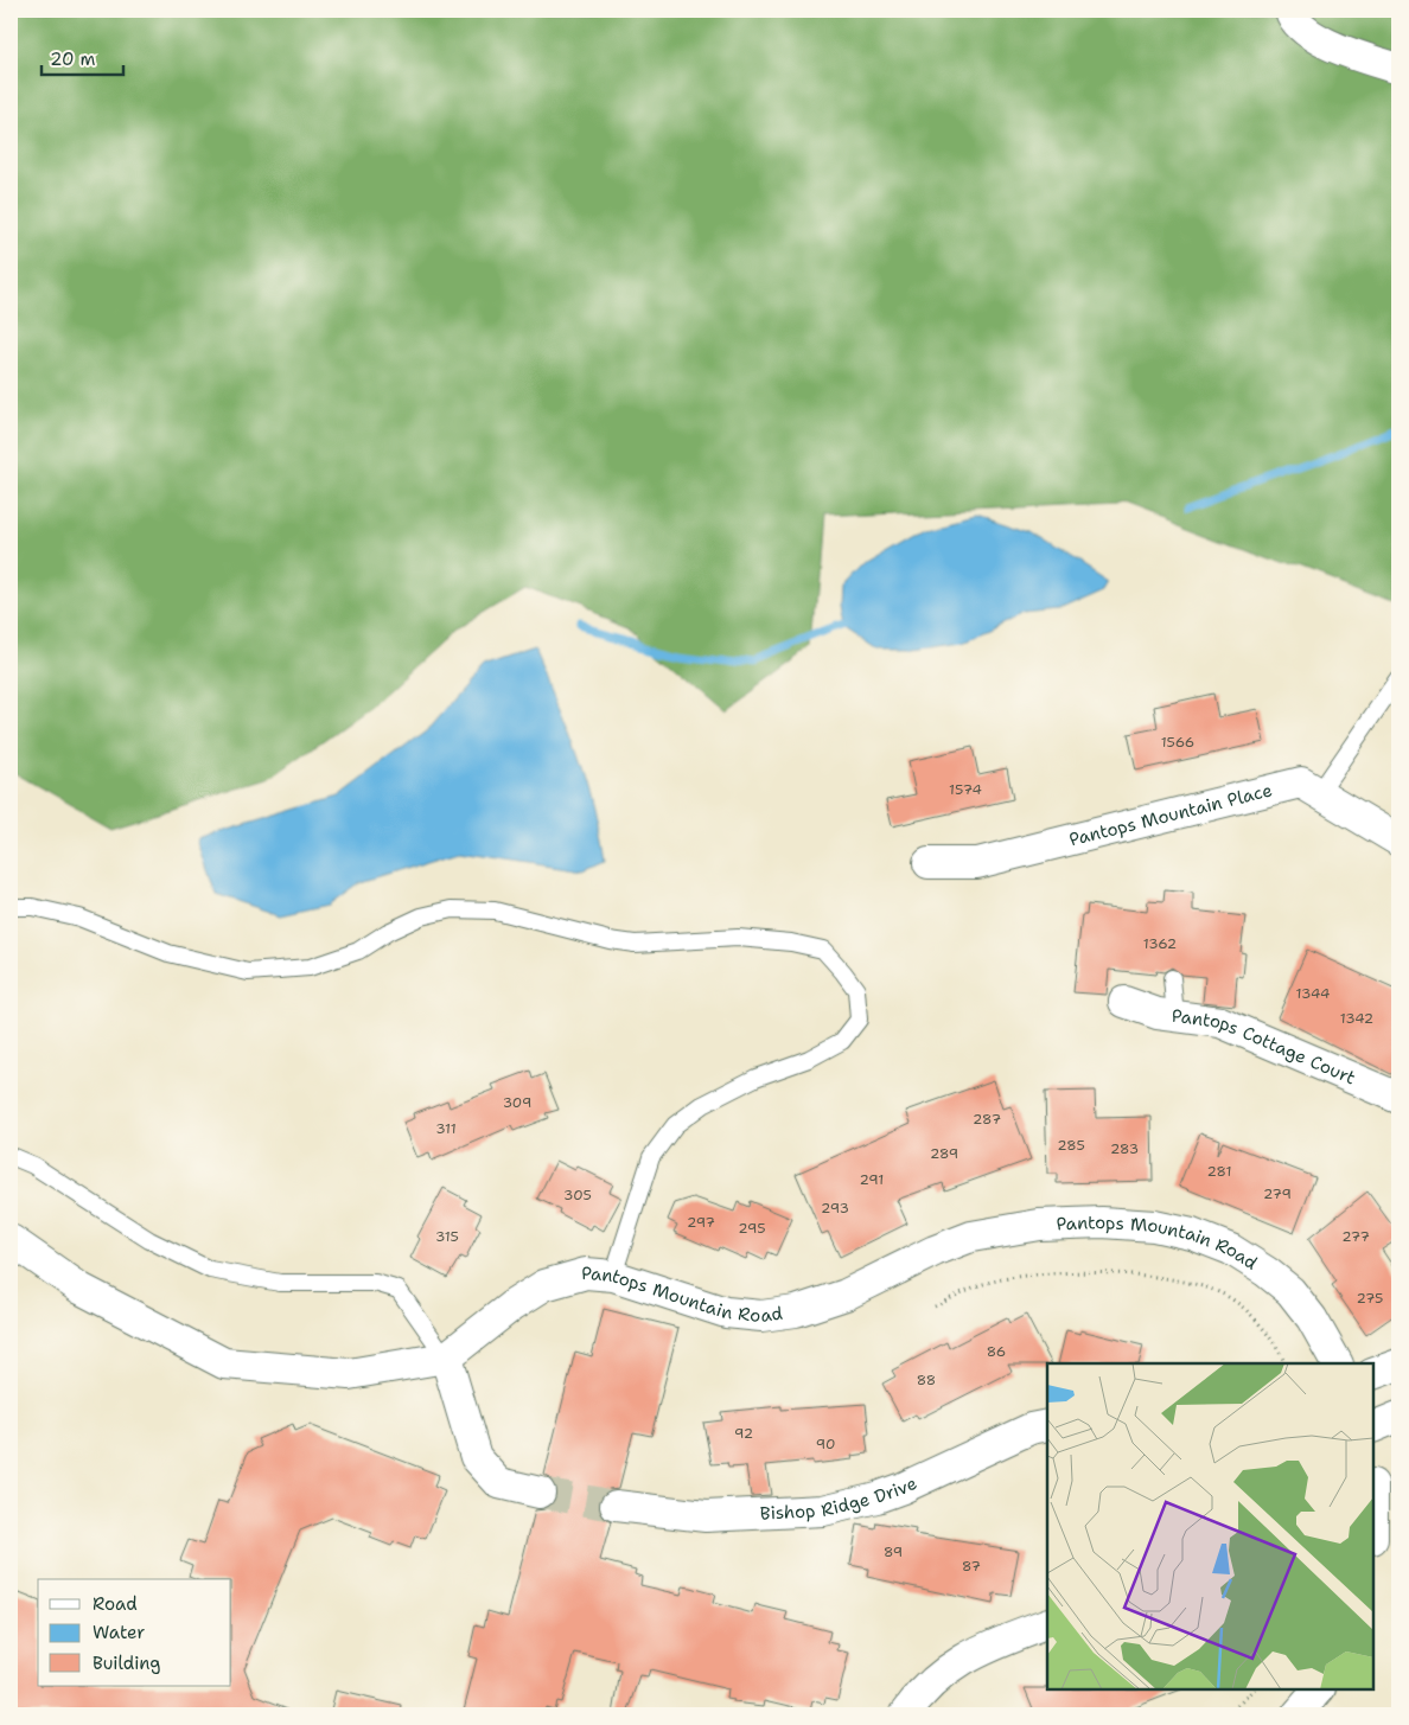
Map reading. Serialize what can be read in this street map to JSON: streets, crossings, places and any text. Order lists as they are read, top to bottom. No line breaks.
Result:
{"streets":{"street":["Pantops Mountain Place","Pantops Cottage Court","Pantops Mountain Road","Bishop Ridge Drive"]},"house_numbers":["1566","1574","1362","1344","1342","309","287","311","285","283","289","281","291","279","305","293","297","295","315","277","275","86","88","92","90","89","87"],"legend":["Road","Water","Building"],"scale_bar":"20 m"}
